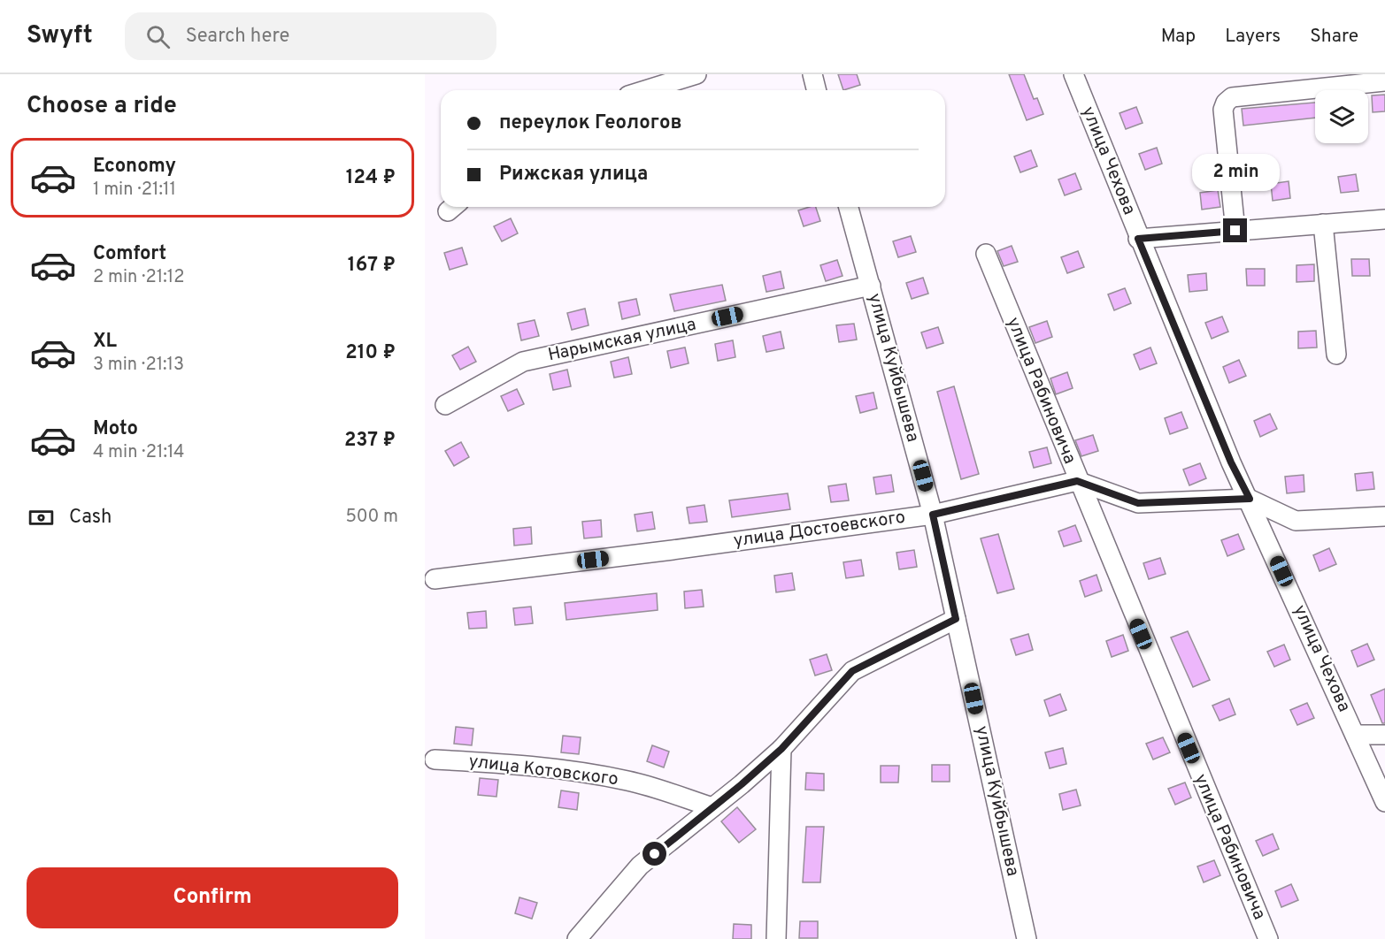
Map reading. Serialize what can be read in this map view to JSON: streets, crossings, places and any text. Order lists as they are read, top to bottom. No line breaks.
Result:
{"streets":{"street":["улица Чехова","Нарымская улица","улица Куйбышева","улица Рабиновича","улица Достоевского","улица Котовского"]},"crossings":[["Нарымская улица","улица Куйбышева"],["улица Куйбышева","улица Достоевского"],["улица Рабиновича","улица Достоевского"]],"page":{"header":"Swyft","search":"Search here","nav":["Map","Layers","Share"],"heading":"Choose a ride","banner":["переулок Геологов","Рижская улица"],"list":[{"name":"Economy","note":"1 min · 21:11","value":"124 ₽"},{"name":"Comfort","note":"2 min · 21:12","value":"167 ₽"},{"name":"XL","note":"3 min · 21:13","value":"210 ₽"},{"name":"Moto","note":"4 min · 21:14","value":"237 ₽"}],"bubble":"2 min","pay":["Cash","500 m"],"buttons":"Confirm"}}
